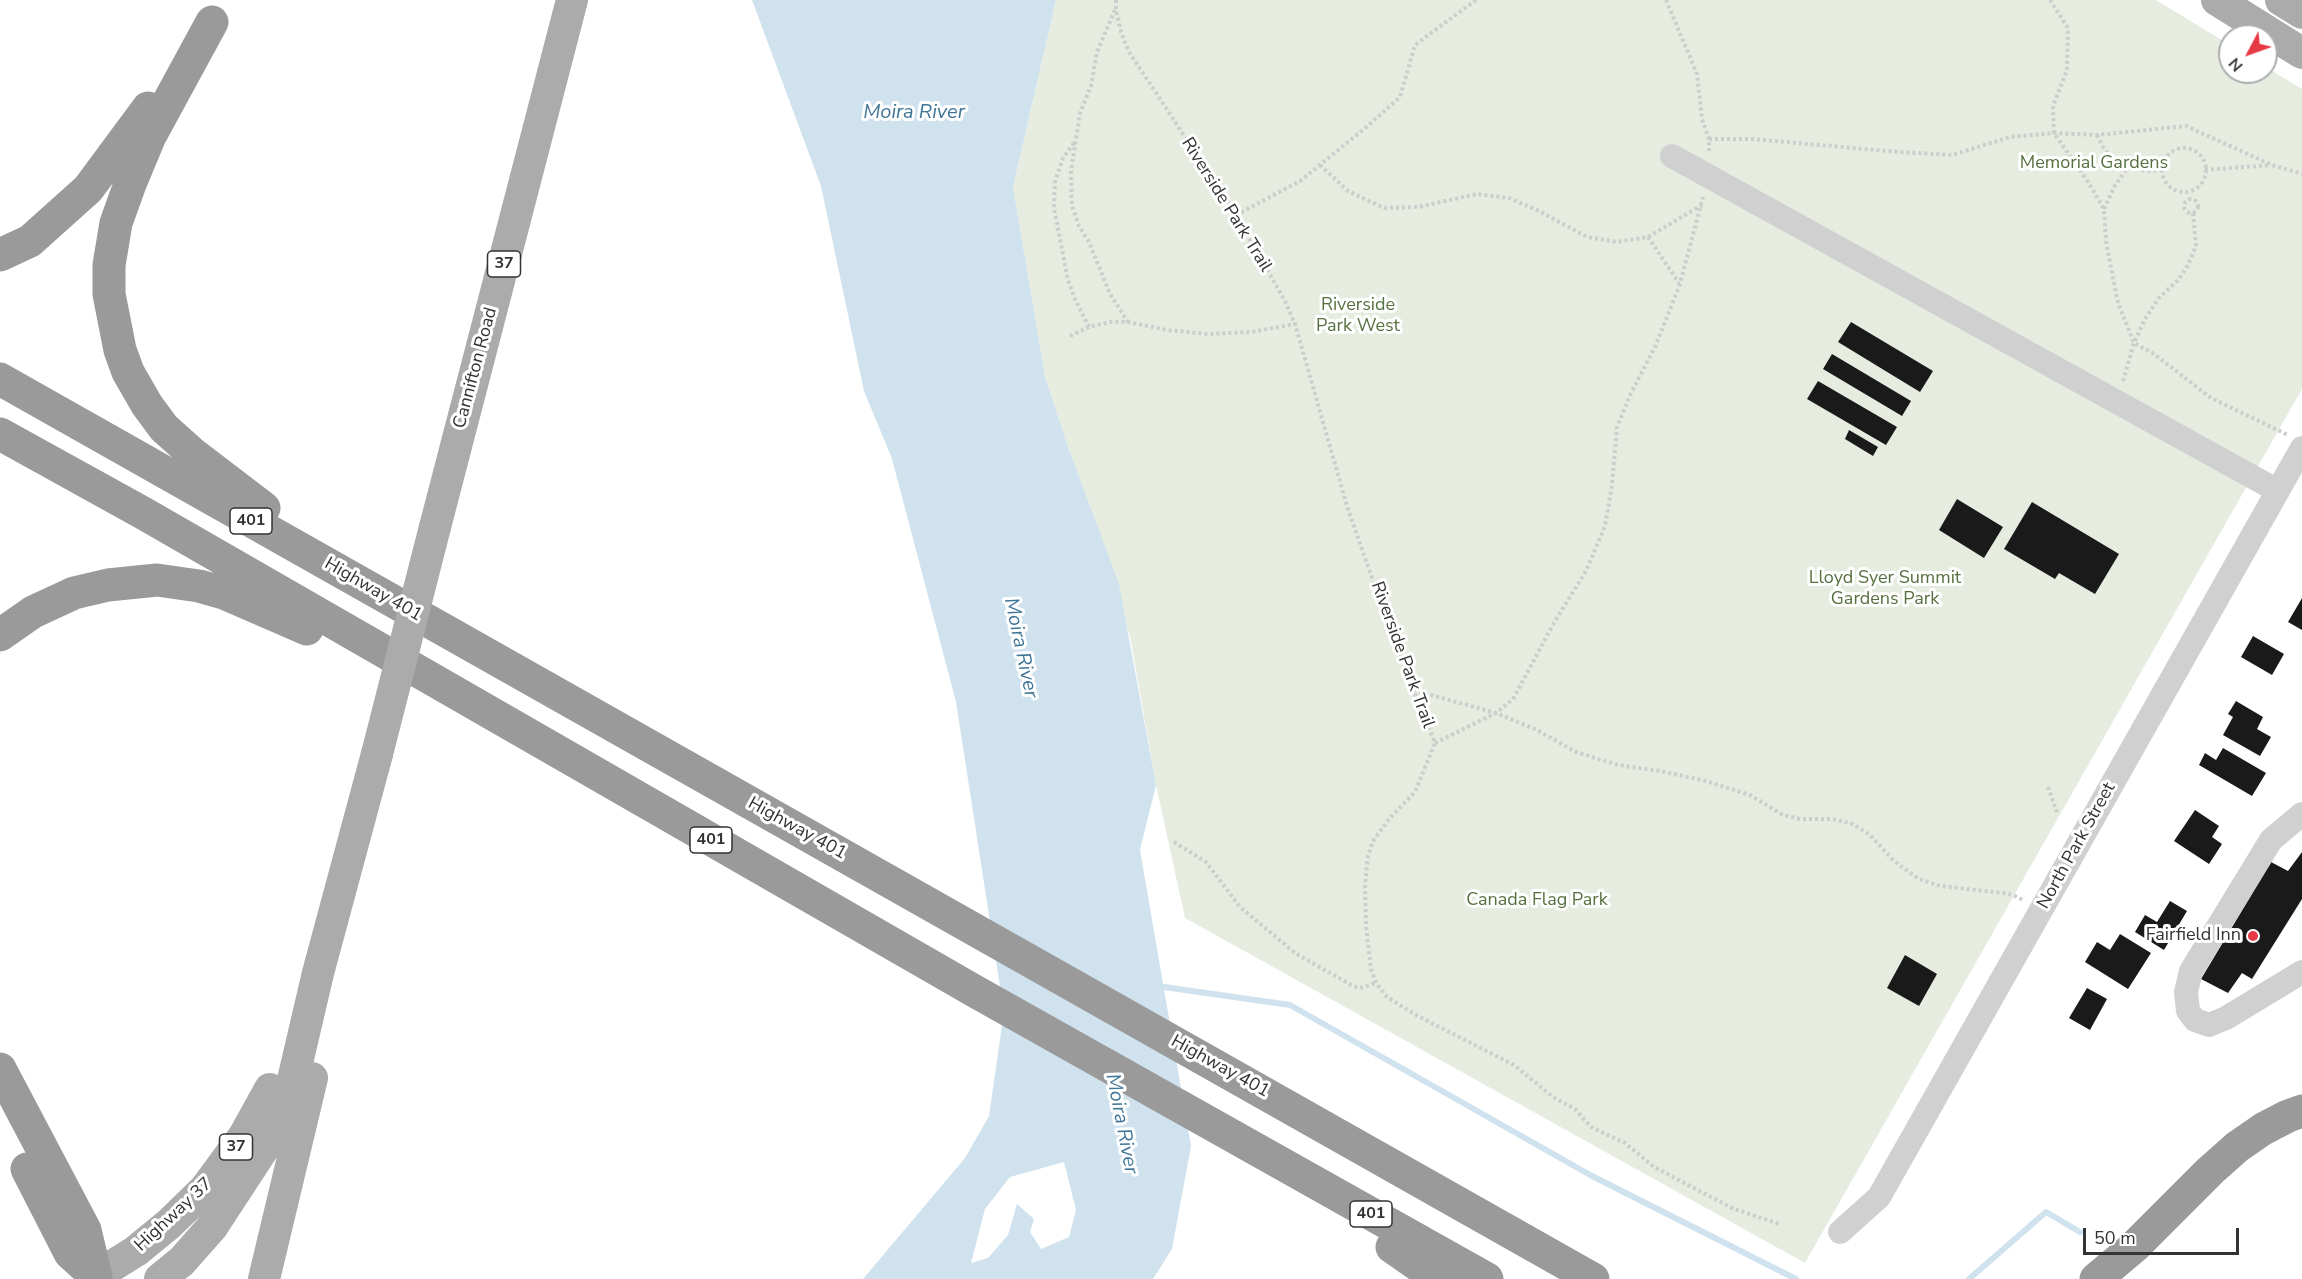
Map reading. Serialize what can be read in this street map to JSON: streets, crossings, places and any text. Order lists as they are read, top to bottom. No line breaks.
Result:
{"streets":{"highway":["401","Highway 401"],"main road":["37","Cannifton Road","Highway 37"],"street":["North Park Street"],"path":["Riverside Park Trail"]},"crossings":[["Cannifton Road","Highway 37"]],"water":["Moira River"],"parks":["Memorial Gardens","Riverside Park West","Lloyd Syer Summit Gardens Park","Canada Flag Park"],"places":["Fairfield Inn"],"scale_bar":"50 m","north":"bottom left"}
